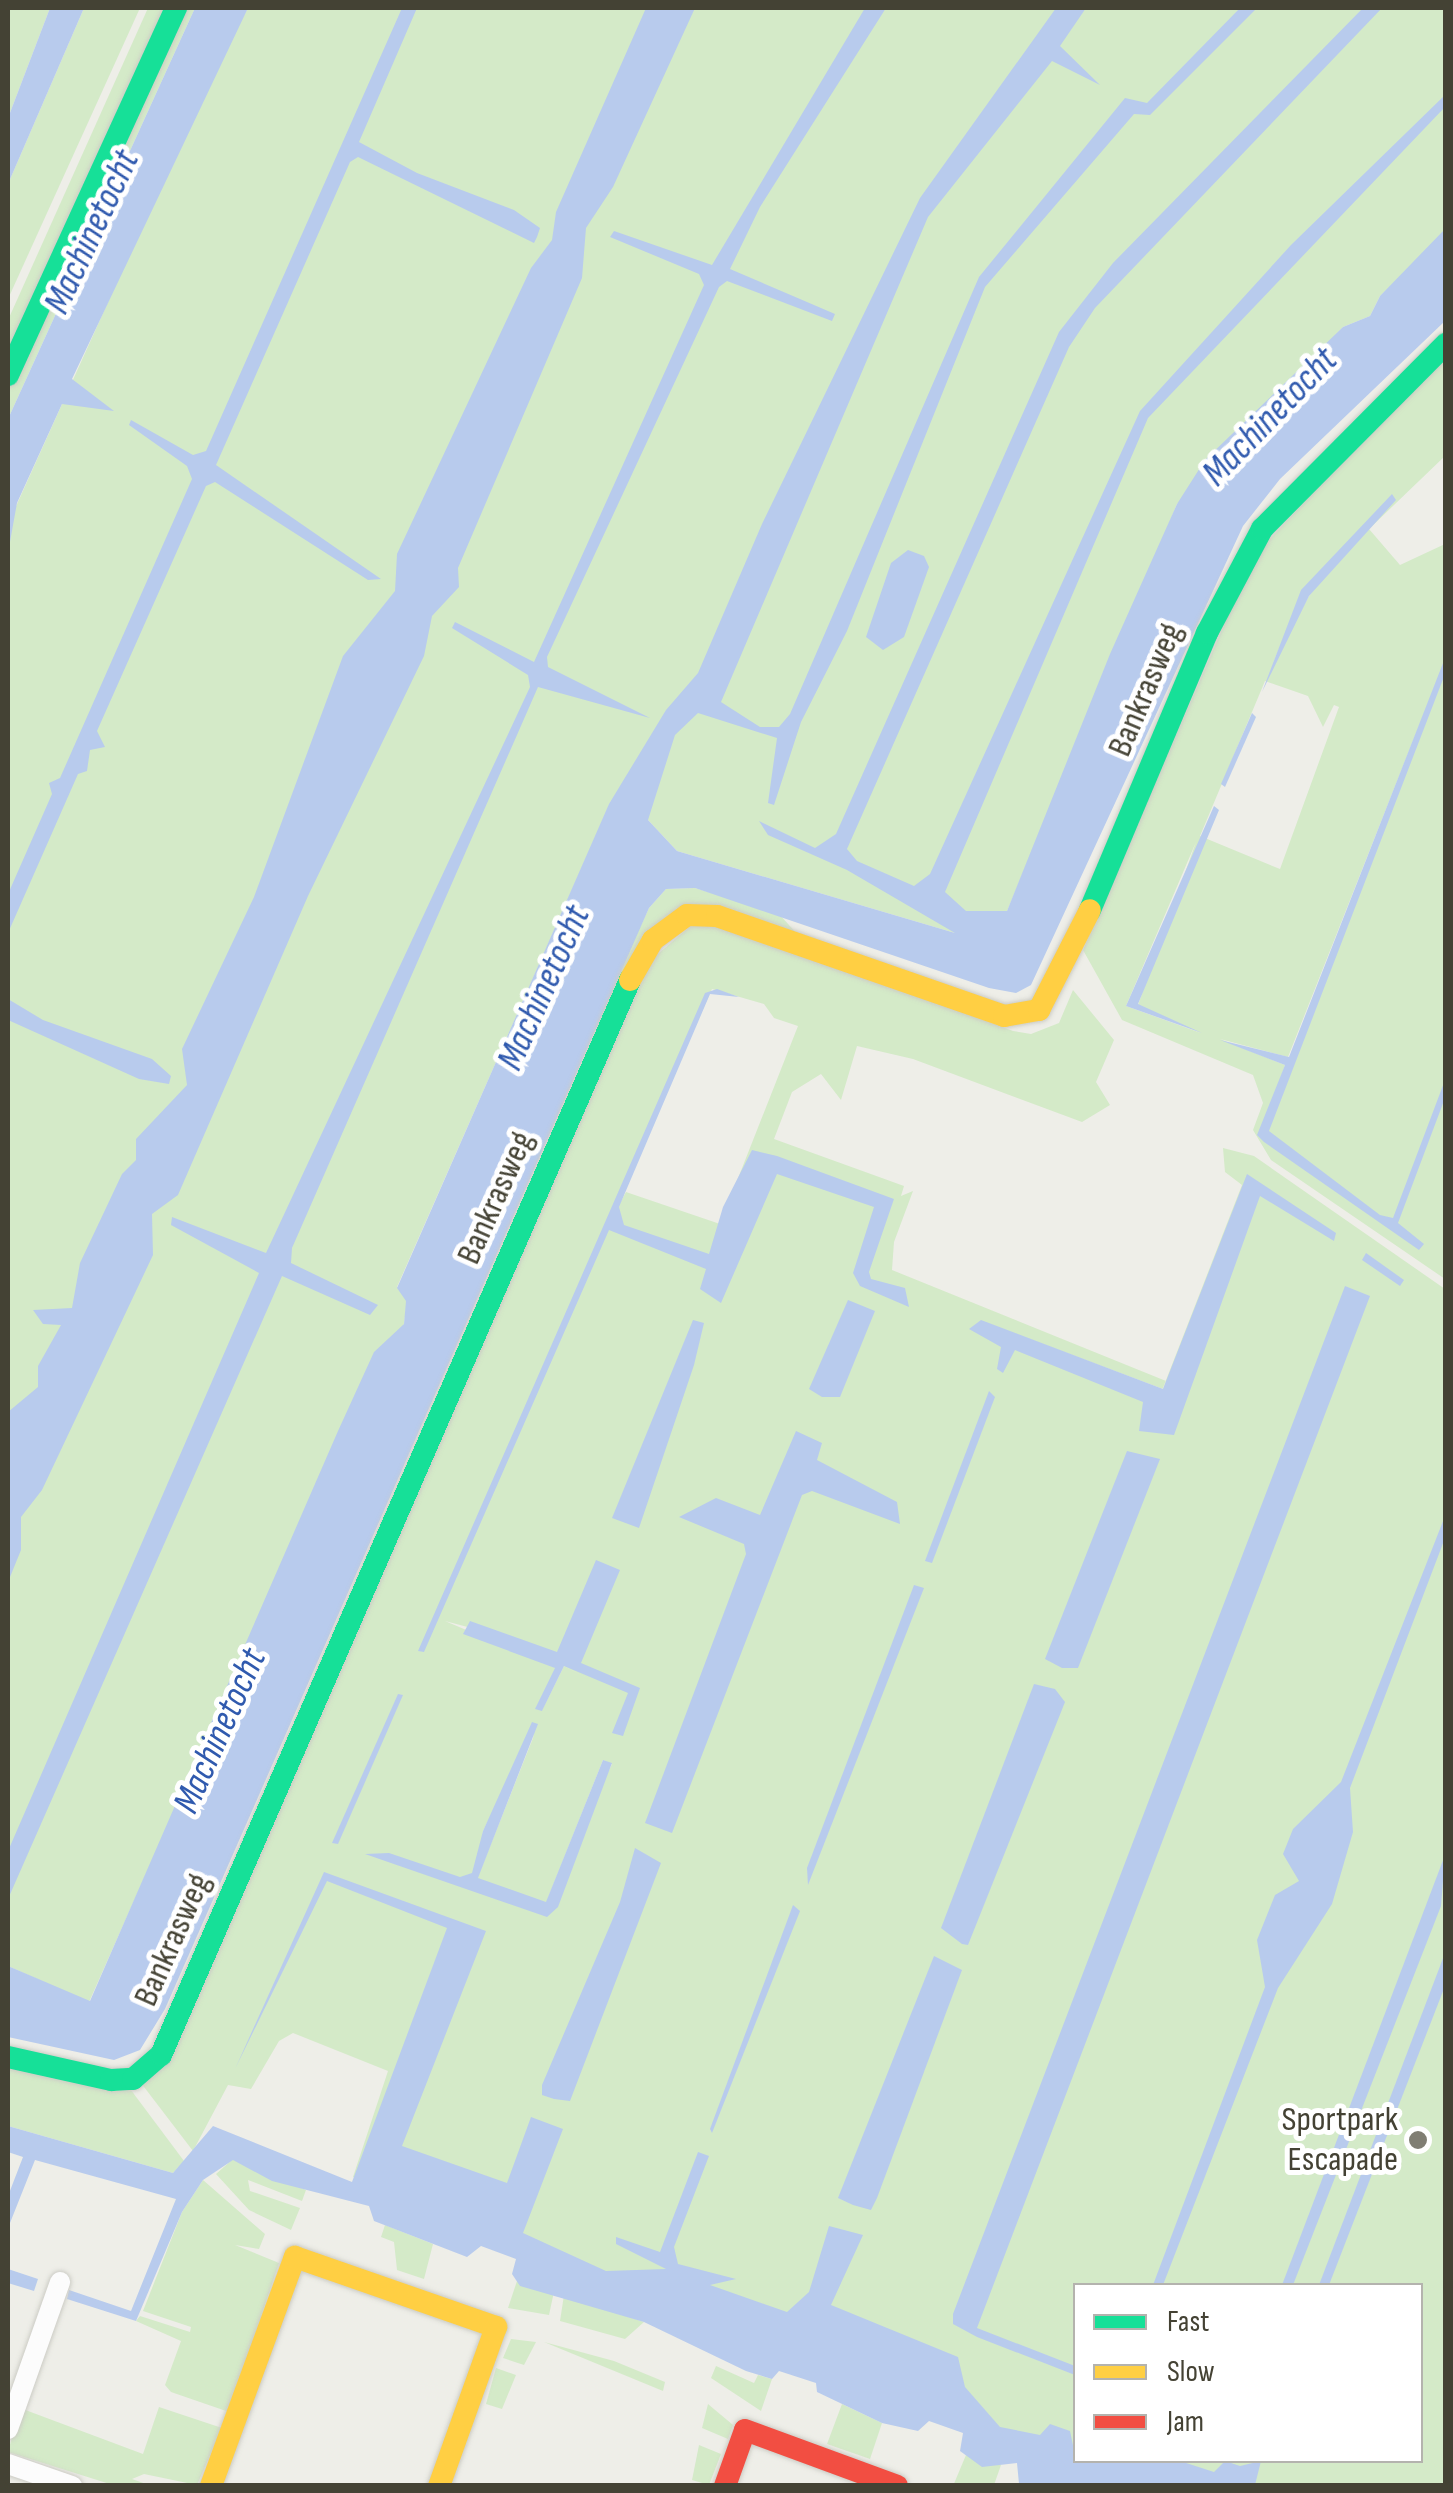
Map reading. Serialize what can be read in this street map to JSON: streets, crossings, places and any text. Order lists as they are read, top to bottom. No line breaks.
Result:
{"streets":{"street":["Bankrasweg"]},"water":["Machinetocht"],"places":["Sportpark Escapade"],"legend":["Fast","Slow","Jam"]}
